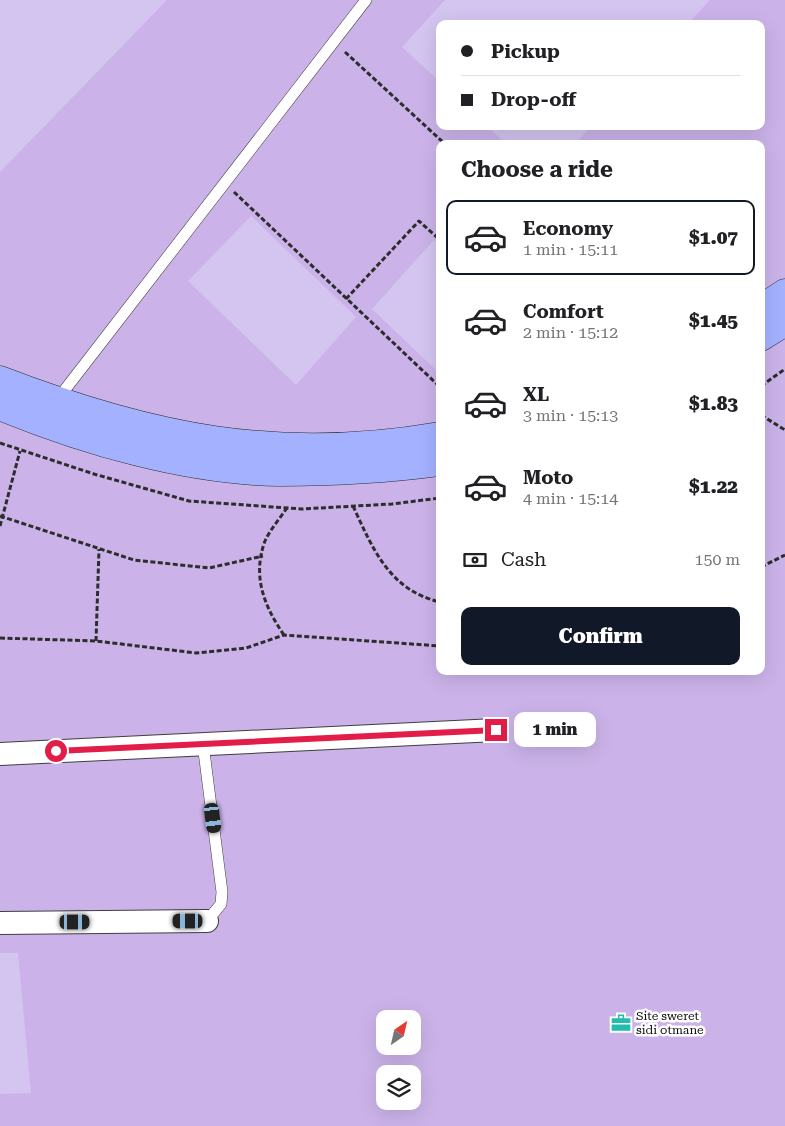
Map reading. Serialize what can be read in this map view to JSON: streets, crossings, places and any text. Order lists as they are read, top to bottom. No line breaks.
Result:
{"places":{"office":["Site sweret sidi otmane"]},"north":"top right","page":{"banner":["Pickup","Drop-off"],"heading":"Choose a ride","list":[{"name":"Economy","note":"1 min · 15:11","value":"$1.07"},{"name":"Comfort","note":"2 min · 15:12","value":"$1.45"},{"name":"XL","note":"3 min · 15:13","value":"$1.83"},{"name":"Moto","note":"4 min · 15:14","value":"$1.22"}],"pay":["Cash","150 m"],"buttons":"Confirm","bubble":"1 min"}}
